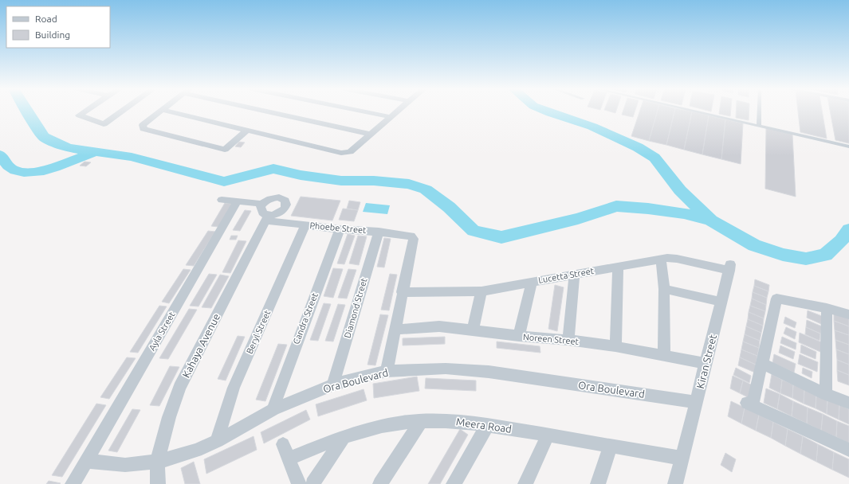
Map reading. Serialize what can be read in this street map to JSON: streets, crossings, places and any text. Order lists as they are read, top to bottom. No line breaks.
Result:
{"streets":{"street":["Phoebe Street","Lucetta Street","Diamond Street","Candra Street","Ayla Street","Beryl Street","Noreen Street","Kahaya Avenue","Kiran Street","Ora Boulevard","Meera Road"]},"crossings":[["Phoebe Street","Lucetta Street"],["Phoebe Street","Diamond Street"],["Phoebe Street","Candra Street"],["Phoebe Street","Beryl Street"],["Phoebe Street","Kahaya Avenue"],["Lucetta Street","Kiran Street"],["Diamond Street","Ora Boulevard"],["Candra Street","Ora Boulevard"],["Ayla Street","Ora Boulevard"],["Beryl Street","Ora Boulevard"],["Noreen Street","Kiran Street"],["Kahaya Avenue","Ora Boulevard"],["Kiran Street","Ora Boulevard"],["Kiran Street","Meera Road"]],"legend":["Road","Building"]}
